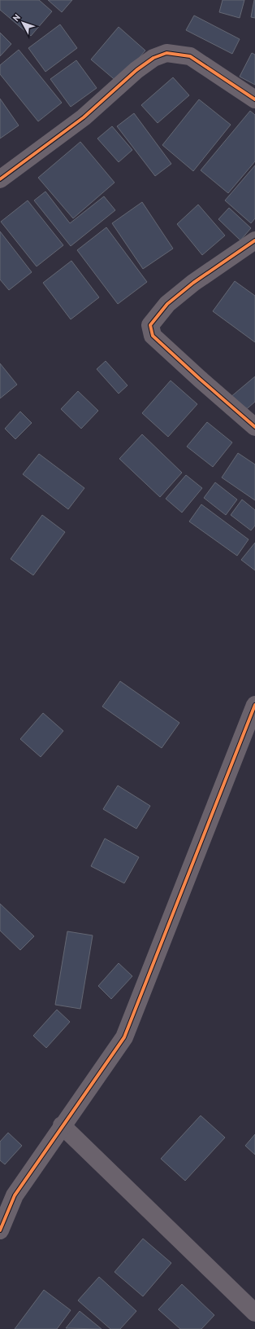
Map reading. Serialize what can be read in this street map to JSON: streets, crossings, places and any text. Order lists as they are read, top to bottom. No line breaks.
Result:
{"north":"top left"}
